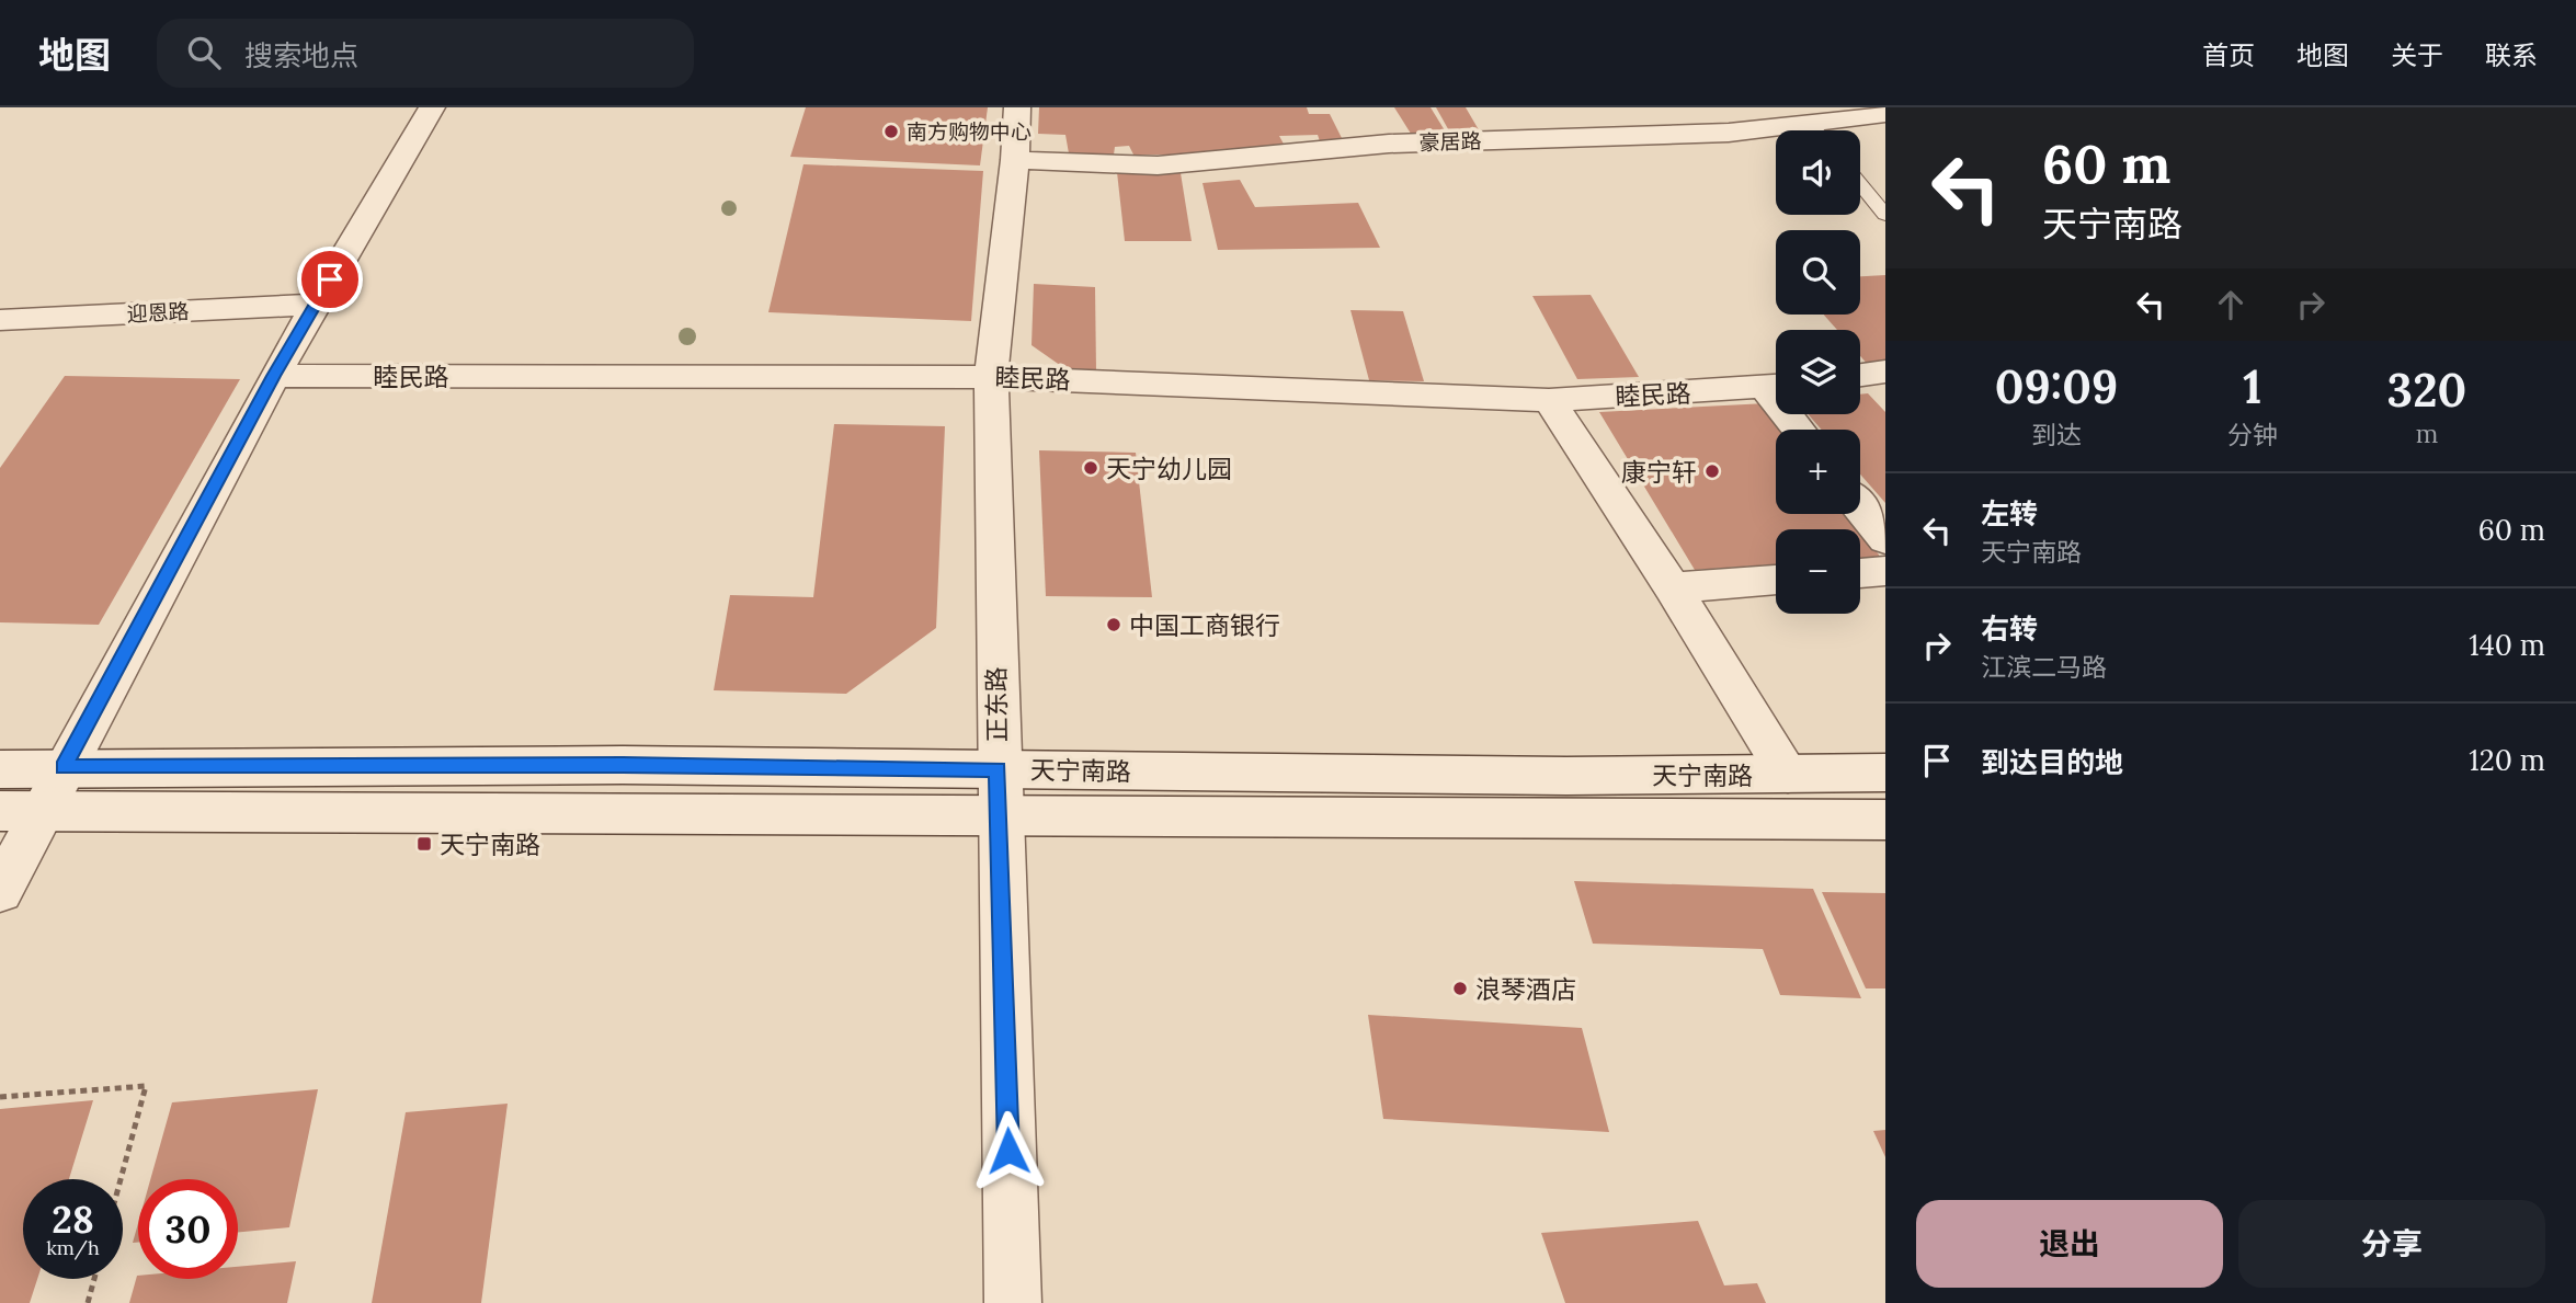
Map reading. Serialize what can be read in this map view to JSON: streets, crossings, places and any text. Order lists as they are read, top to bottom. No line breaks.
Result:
{"streets":{"street":["豪居路","迎恩路","睦民路","正东路","天宁南路"]},"crossings":[["豪居路","正东路"],["睦民路","正东路"],["正东路","天宁南路"]],"places":{"other":["南方购物中心","天宁幼儿园","康宁轩","中国工商银行","浪琴酒店"],"transit":["天宁南路"]},"page":{"header":"地图","search":"搜索地点","nav":["首页","地图","关于","联系"],"turn":["60 m","天宁南路"],"map_buttons":["+","−"],"eta":["09:09","到达","1","分钟","320","m"],"list":[{"name":"左转","note":"天宁南路","value":"60 m"},{"name":"右转","note":"江滨二马路","value":"140 m"},{"name":"到达目的地","value":"120 m"}],"speed":"28 km/h","limit":"30","buttons":["退出","分享"]}}
